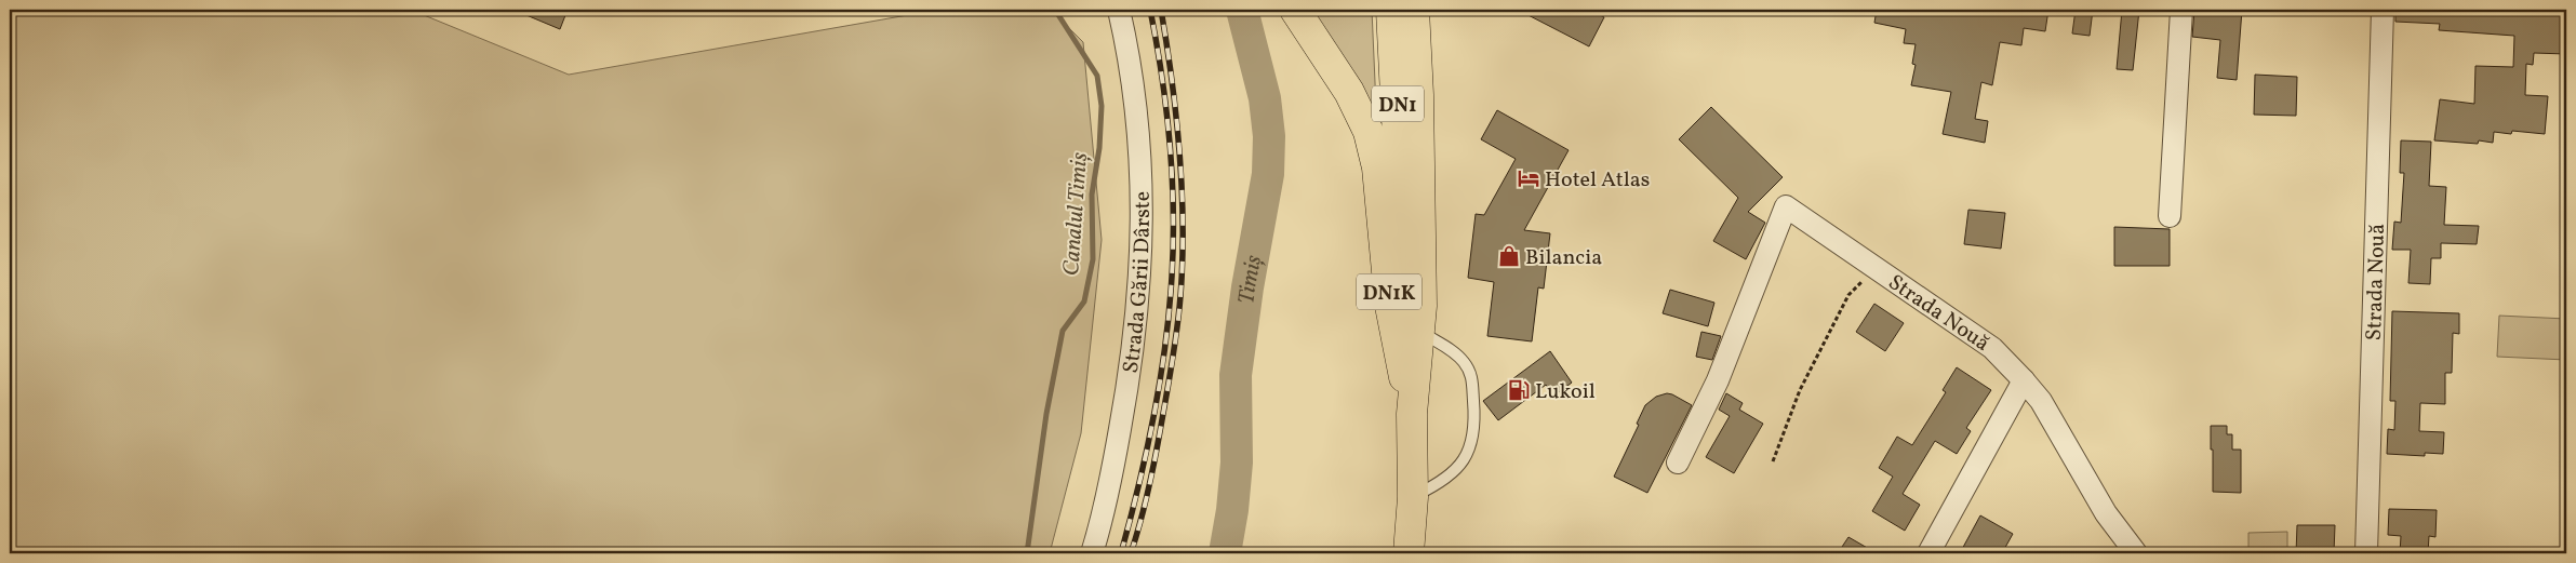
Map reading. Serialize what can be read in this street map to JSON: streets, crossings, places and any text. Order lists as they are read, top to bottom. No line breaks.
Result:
{"streets":{"main road":["DN1","DN1K"],"street":["Strada Gării Dârste","Strada Nouă"]},"crossings":[["DN1","DN1K"]],"water":["Canalul Timiș","Timiș"],"places":{"hotel":["Hotel Atlas"],"shop":["Bilancia"],"fuel station":["Lukoil"]}}
